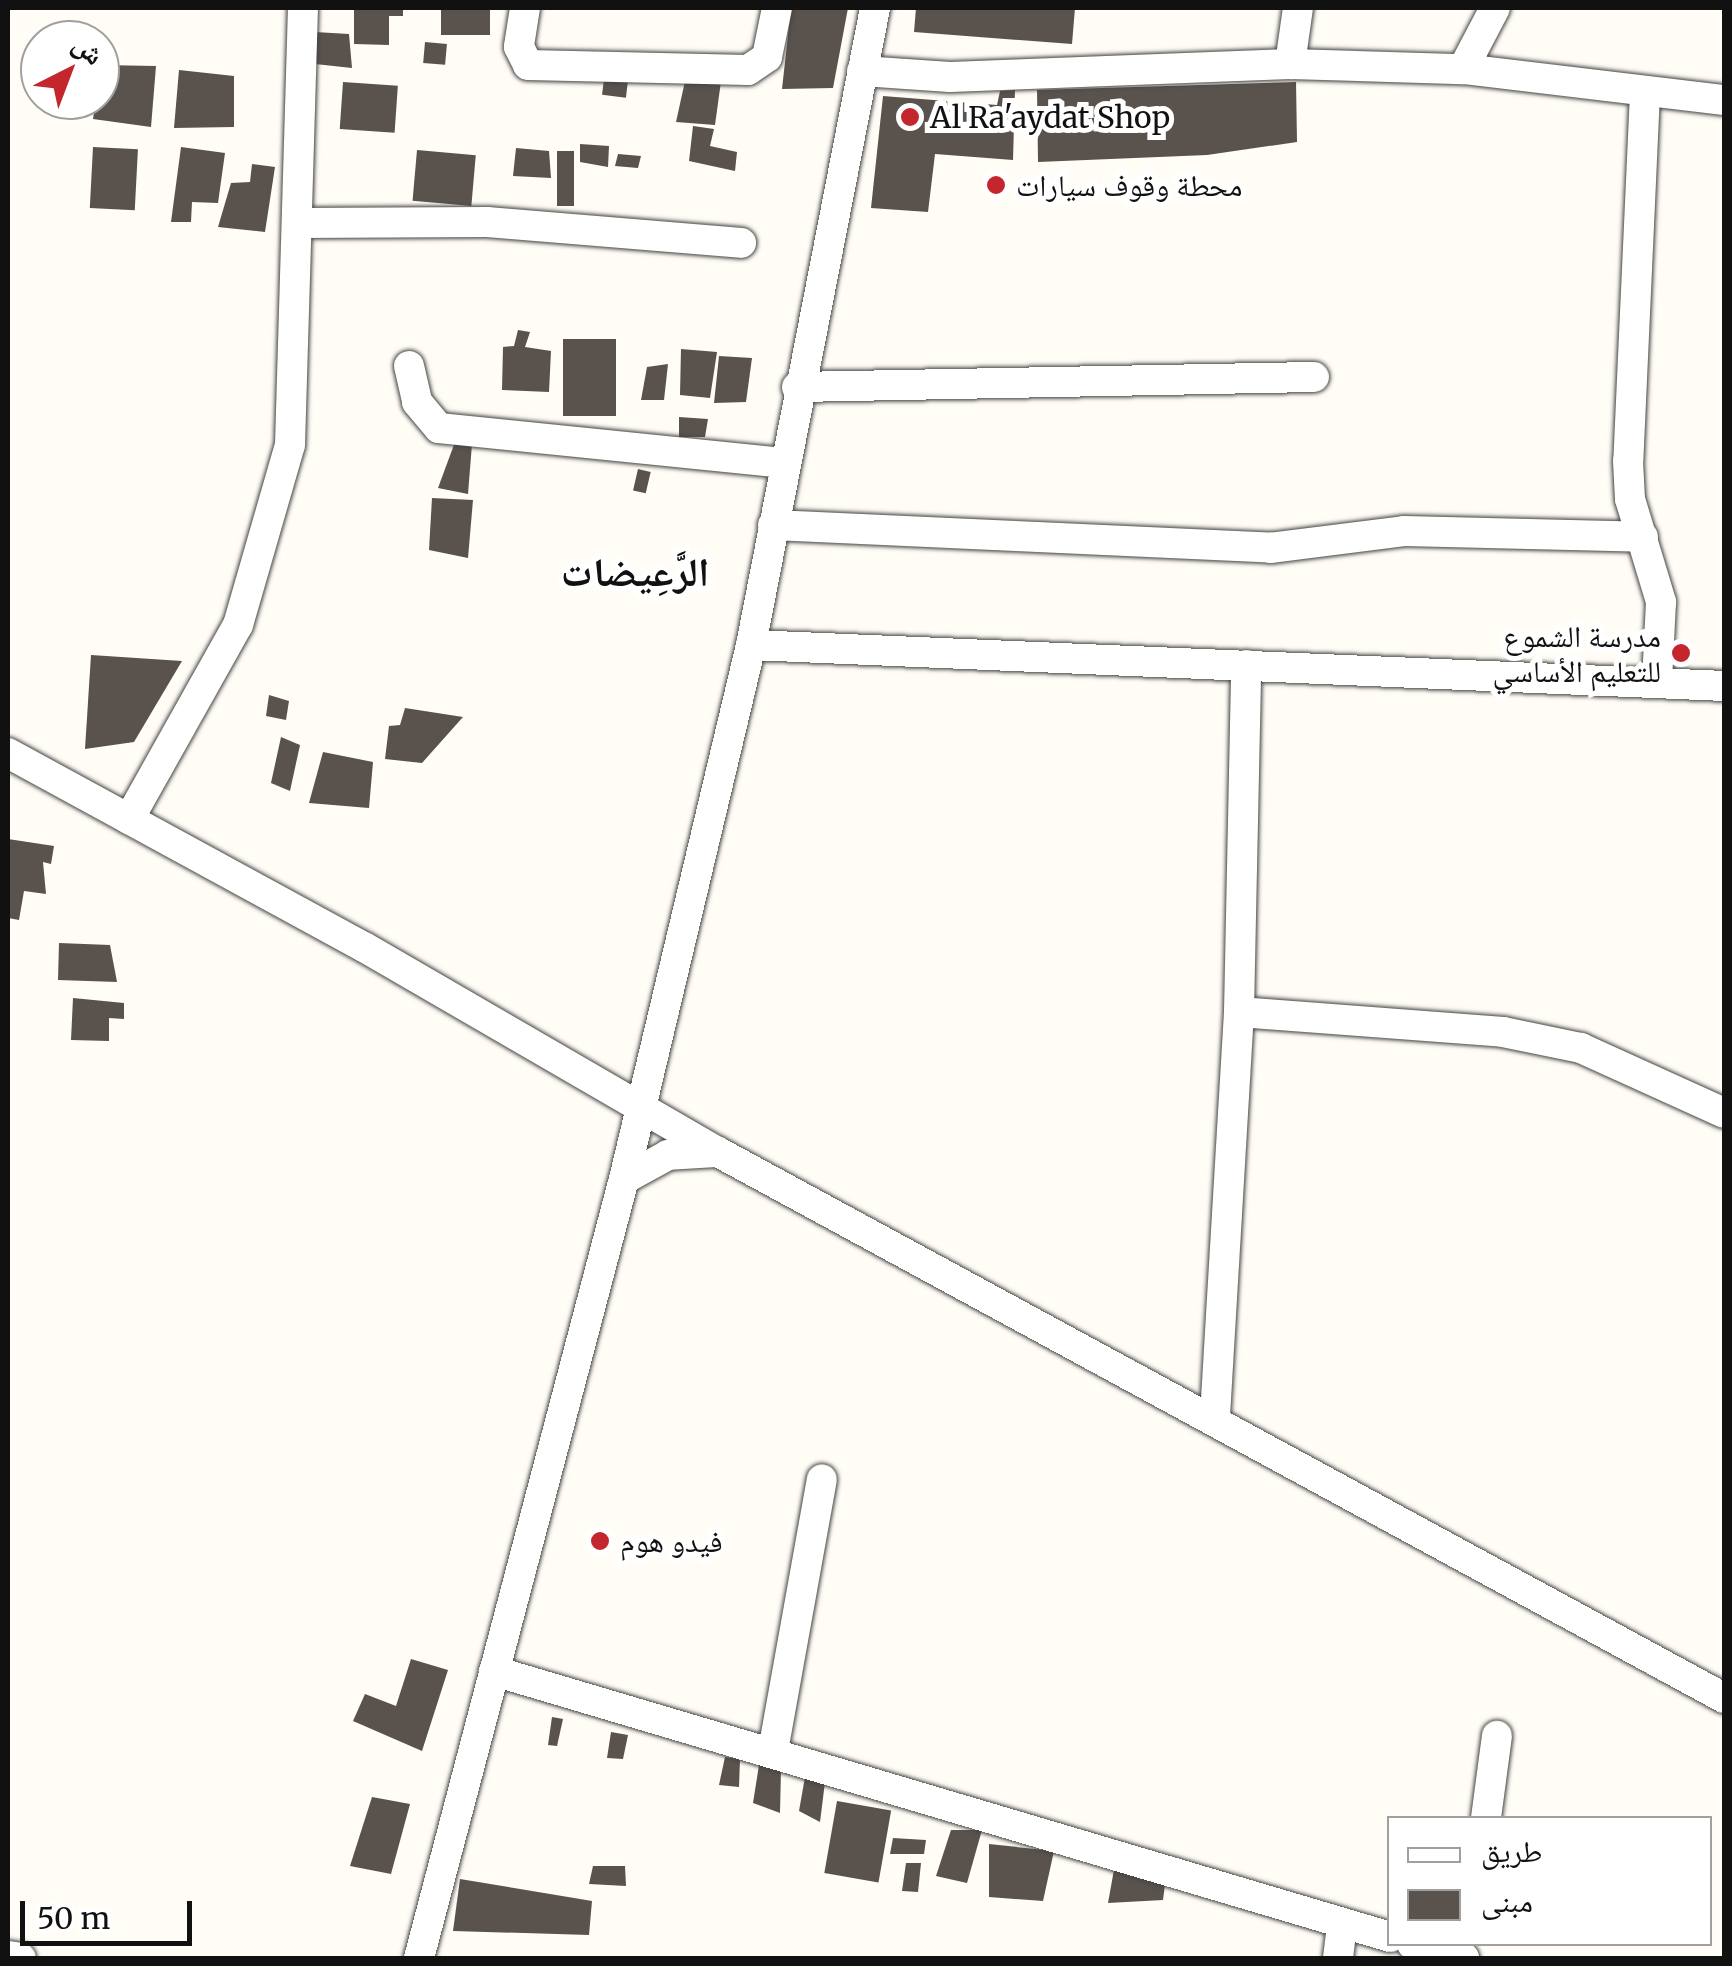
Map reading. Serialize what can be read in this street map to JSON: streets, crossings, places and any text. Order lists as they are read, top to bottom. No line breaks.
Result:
{"districts":["الرَّعِيضات"],"places":["Al Ra'aydat Shop","محطة وقوف سيارات","مدرسة الشموع للتعليم الأساسي","فيدو هوم"],"legend":["طريق","مبنى"],"scale_bar":"50 m","north":"top right"}
